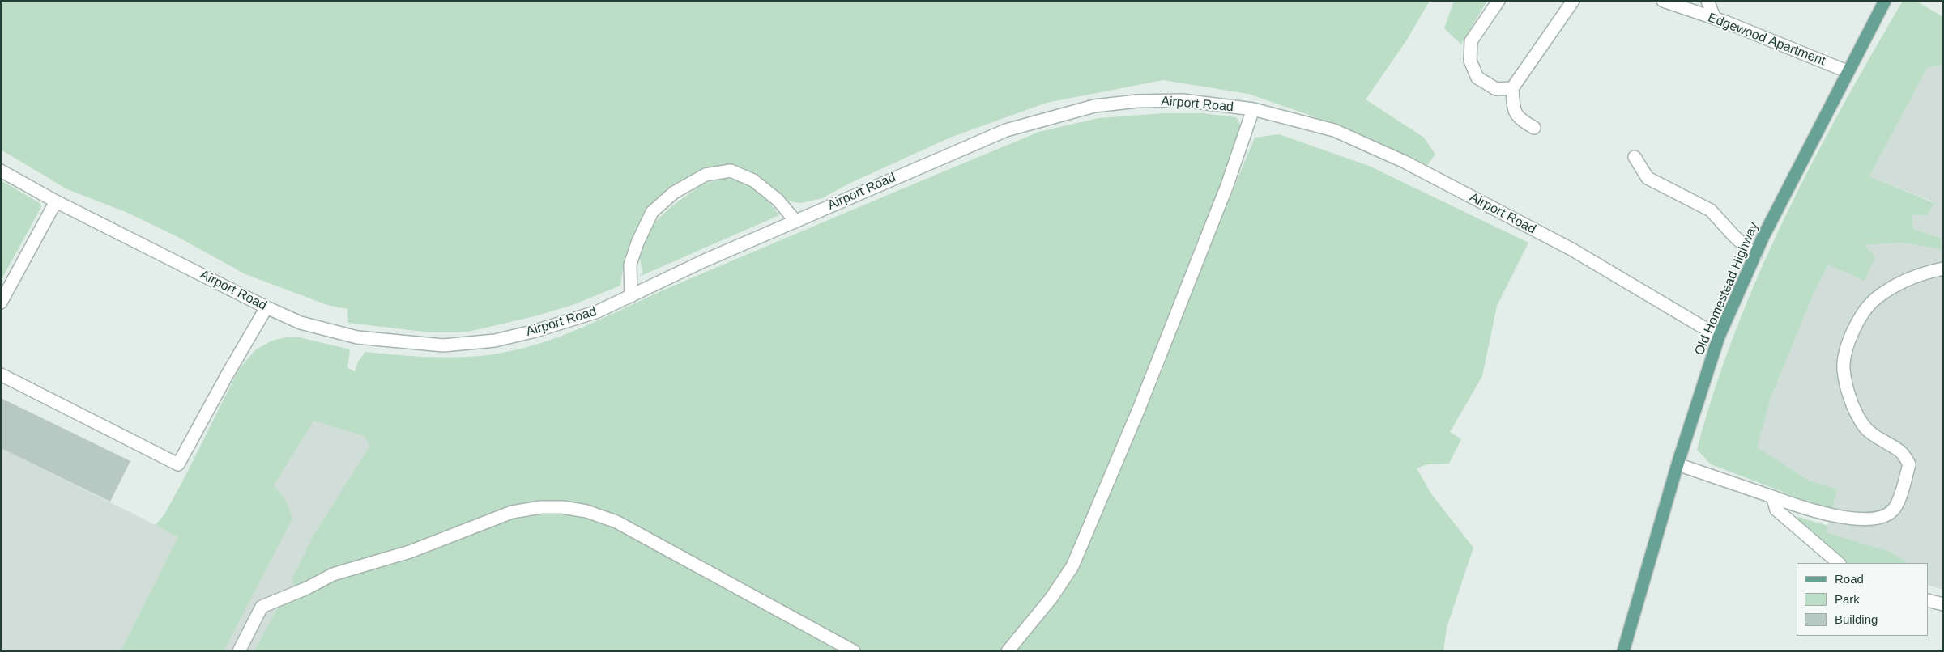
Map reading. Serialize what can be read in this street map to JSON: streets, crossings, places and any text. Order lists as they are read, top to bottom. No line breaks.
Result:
{"streets":{"main road":["Old Homestead Highway"],"street":["Edgewood Apartment","Airport Road"]},"crossings":[["Edgewood Apartment","Old Homestead Highway"],["Airport Road","Old Homestead Highway"]],"legend":["Road","Park","Building"]}
